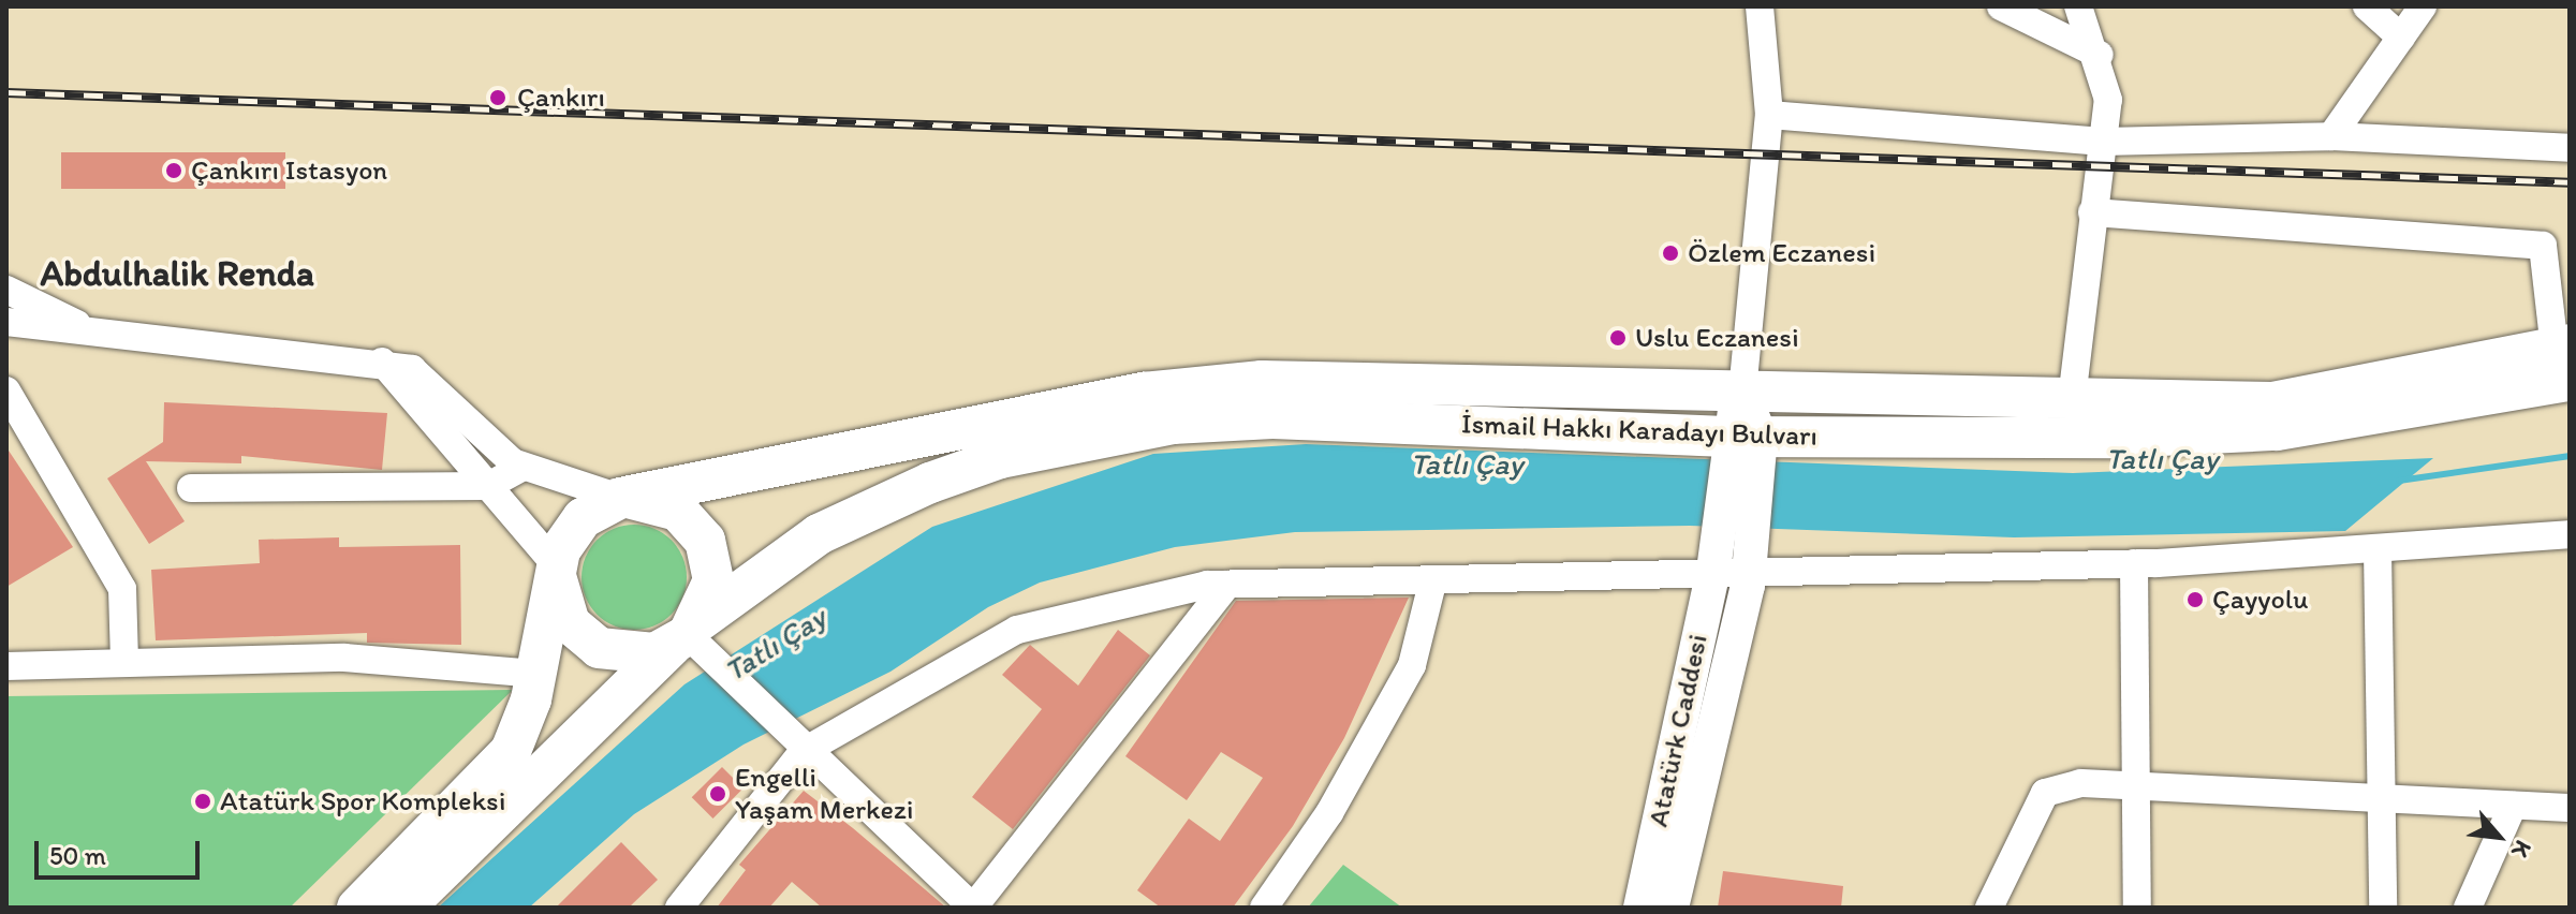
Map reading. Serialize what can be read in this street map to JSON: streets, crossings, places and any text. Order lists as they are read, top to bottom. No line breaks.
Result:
{"streets":{"highway":["İsmail Hakkı Karadayı Bulvarı"],"main road":["Atatürk Caddesi"]},"crossings":[["İsmail Hakkı Karadayı Bulvarı","Atatürk Caddesi"]],"districts":["Abdulhalik Renda"],"water":["Tatlı Çay"],"places":["Çankırı","Çankırı Istasyon","Özlem Eczanesi","Uslu Eczanesi","Çayyolu","Engelli Yaşam Merkezi","Atatürk Spor Kompleksi"],"scale_bar":"50 m","north":"bottom right"}
